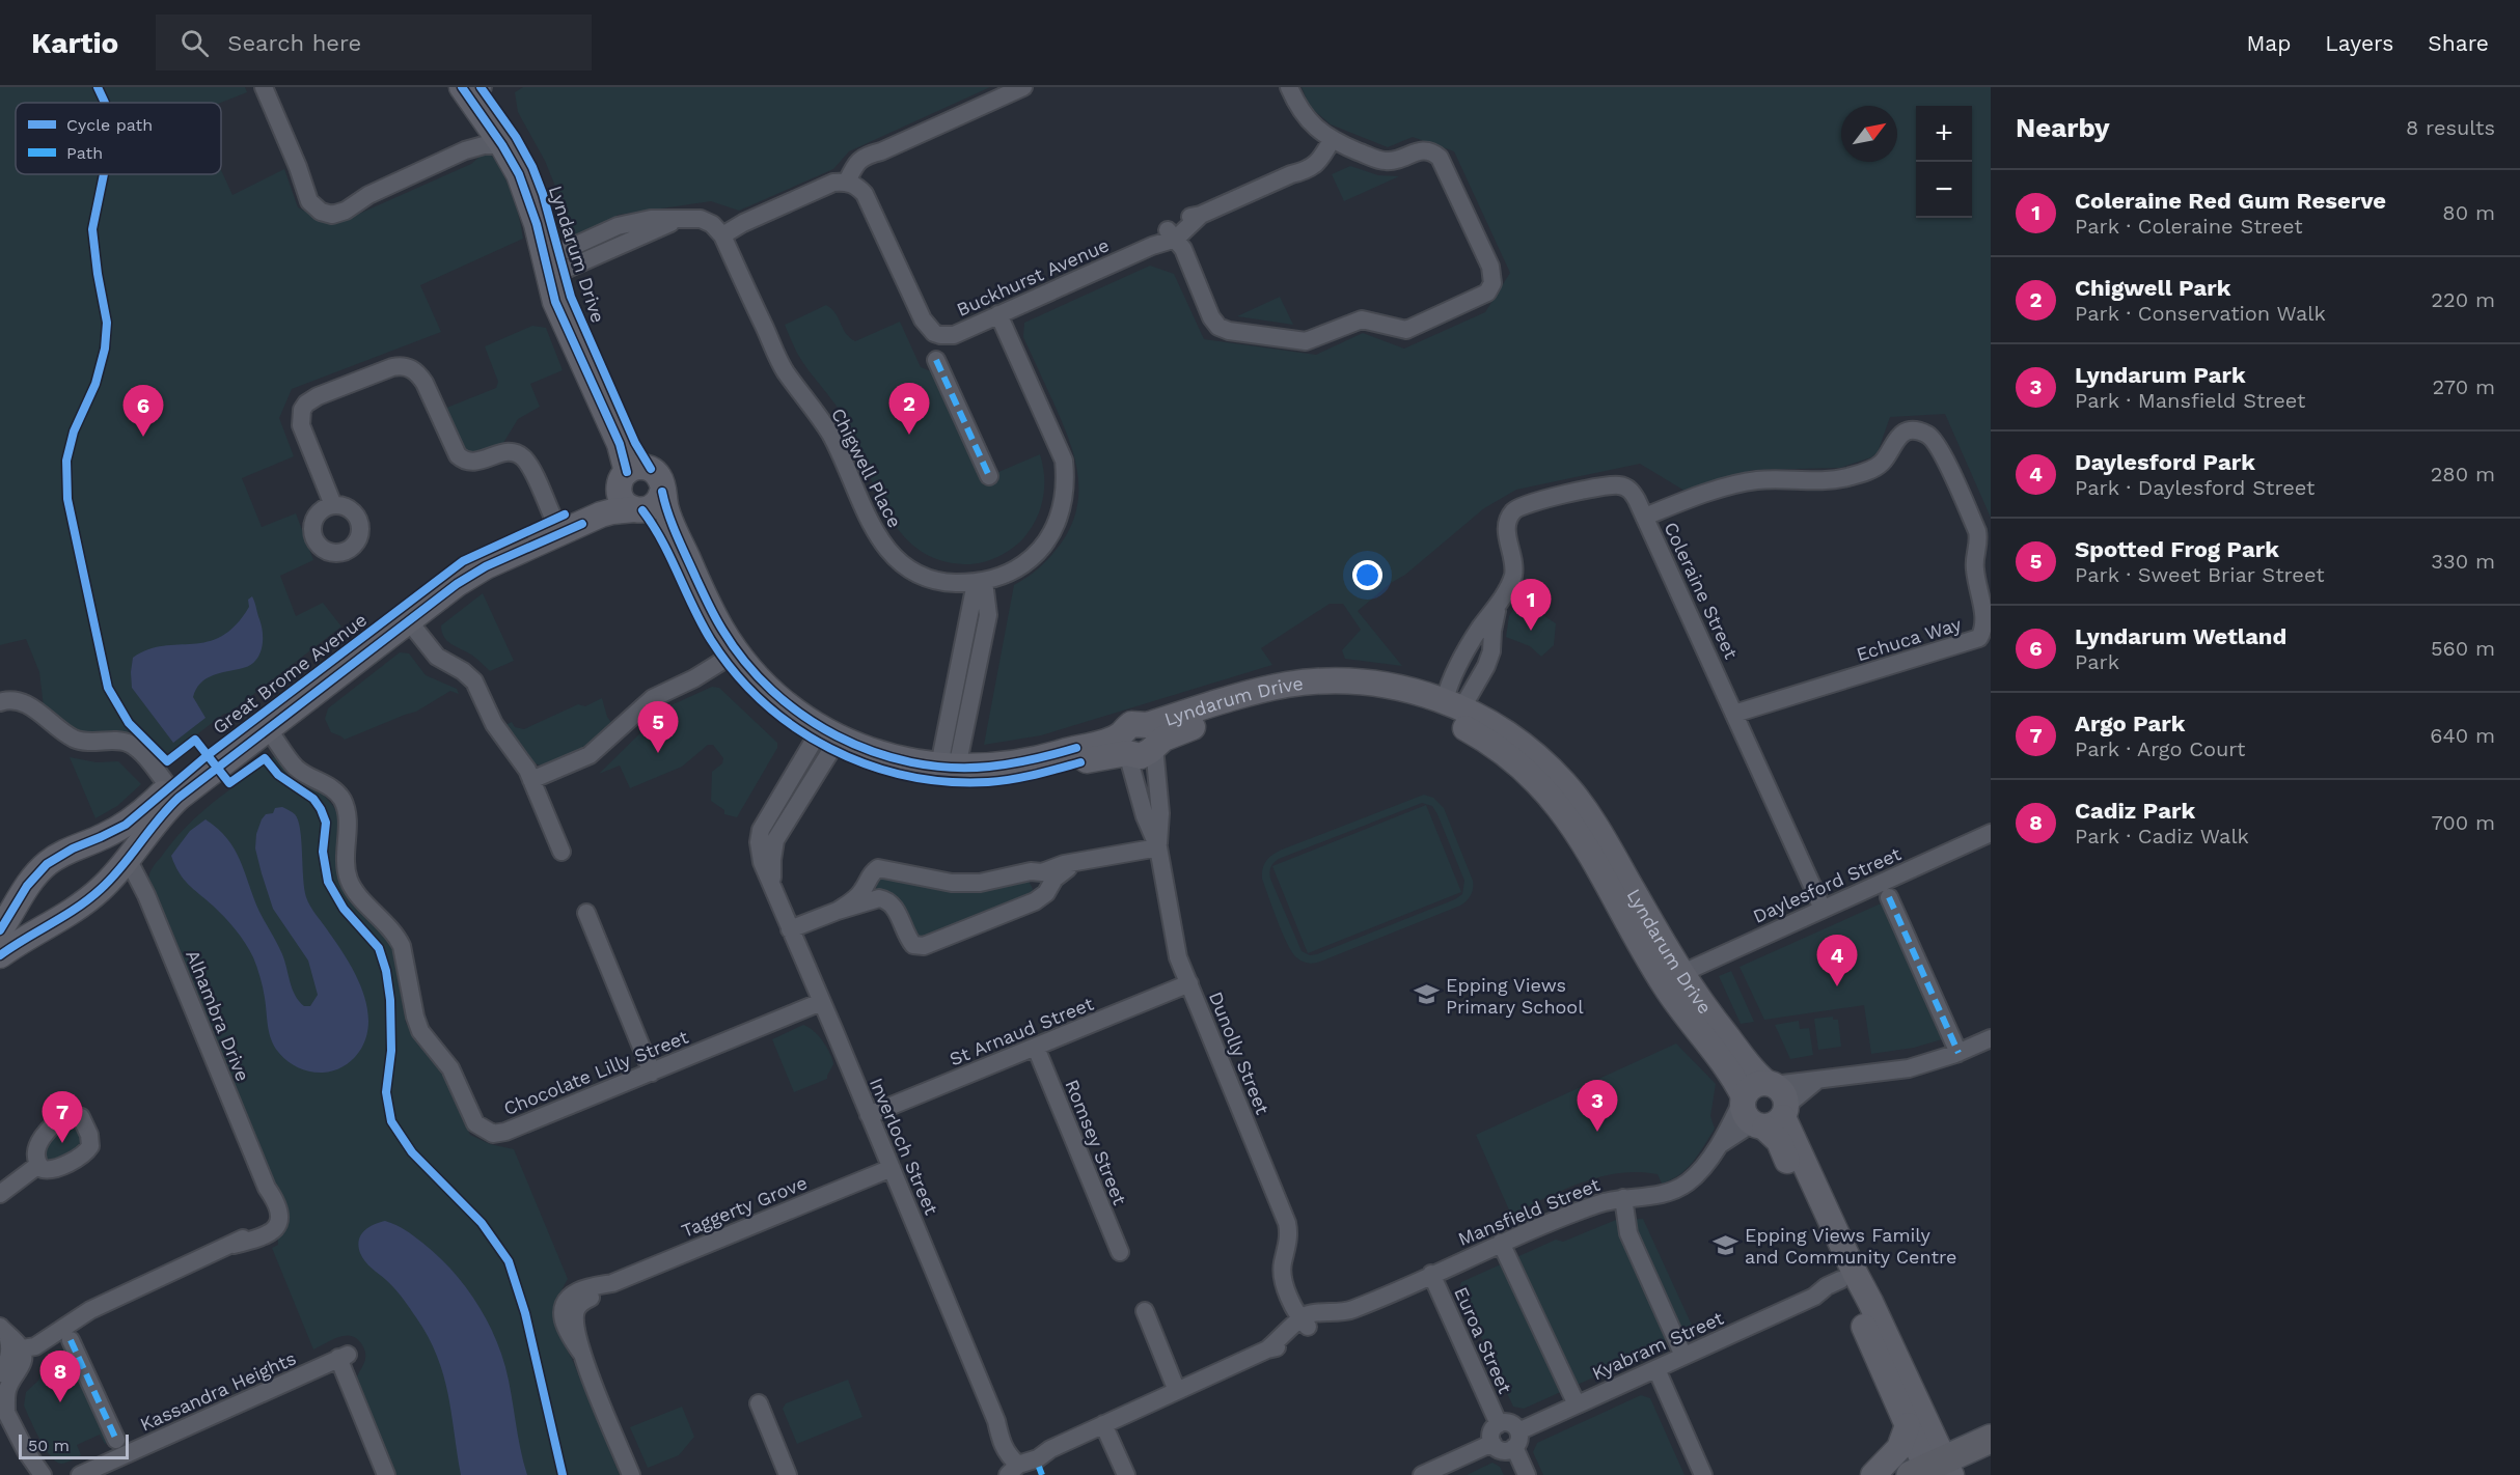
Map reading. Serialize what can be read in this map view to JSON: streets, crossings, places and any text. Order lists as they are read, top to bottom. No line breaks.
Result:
{"streets":{"street":["Lyndarum Drive","Buckhurst Avenue","Chigwell Place","Coleraine Street","Echuca Way","Great Brome Avenue","Daylesford Street","Alhambra Drive","St Arnaud Street","Dunolly Street","Chocolate Lilly Street","Romsey Street","Inverloch Street","Taggerty Grove","Mansfield Street","Euroa Street","Kyabram Street","Kassandra Heights"]},"crossings":[["Lyndarum Drive","Coleraine Street"],["Lyndarum Drive","Great Brome Avenue"],["Lyndarum Drive","Daylesford Street"],["Lyndarum Drive","Dunolly Street"],["Lyndarum Drive","Inverloch Street"],["Lyndarum Drive","Mansfield Street"],["Buckhurst Avenue","Chigwell Place"],["Coleraine Street","Echuca Way"],["Coleraine Street","Daylesford Street"],["Great Brome Avenue","Alhambra Drive"],["Great Brome Avenue","Chocolate Lilly Street"],["St Arnaud Street","Dunolly Street"],["St Arnaud Street","Romsey Street"],["St Arnaud Street","Inverloch Street"],["Dunolly Street","Mansfield Street"],["Chocolate Lilly Street","Inverloch Street"],["Inverloch Street","Taggerty Grove"],["Inverloch Street","Mansfield Street"],["Mansfield Street","Euroa Street"],["Euroa Street","Kyabram Street"]],"places":{"school or university":["Epping Views Primary School","Epping Views Family and Community Centre"]},"legend":["Cycle path","Path"],"scale_bar":"50 m","north":"top right","page":{"header":"Kartio","search":"Search here","nav":["Map","Layers","Share"],"heading":["Nearby","8 results"],"map_buttons":["+","−"],"list":[{"mark":"1","name":"Coleraine Red Gum Reserve","note":"Park · Coleraine Street","value":"80 m"},{"mark":"2","name":"Chigwell Park","note":"Park · Conservation Walk","value":"220 m"},{"mark":"3","name":"Lyndarum Park","note":"Park · Mansfield Street","value":"270 m"},{"mark":"4","name":"Daylesford Park","note":"Park · Daylesford Street","value":"280 m"},{"mark":"5","name":"Spotted Frog Park","note":"Park · Sweet Briar Street","value":"330 m"},{"mark":"6","name":"Lyndarum Wetland","note":"Park","value":"560 m"},{"mark":"7","name":"Argo Park","note":"Park · Argo Court","value":"640 m"},{"mark":"8","name":"Cadiz Park","note":"Park · Cadiz Walk","value":"700 m"}],"pins":["2","6","1","5","4","3","7","8"],"scale":"50 m"}}
